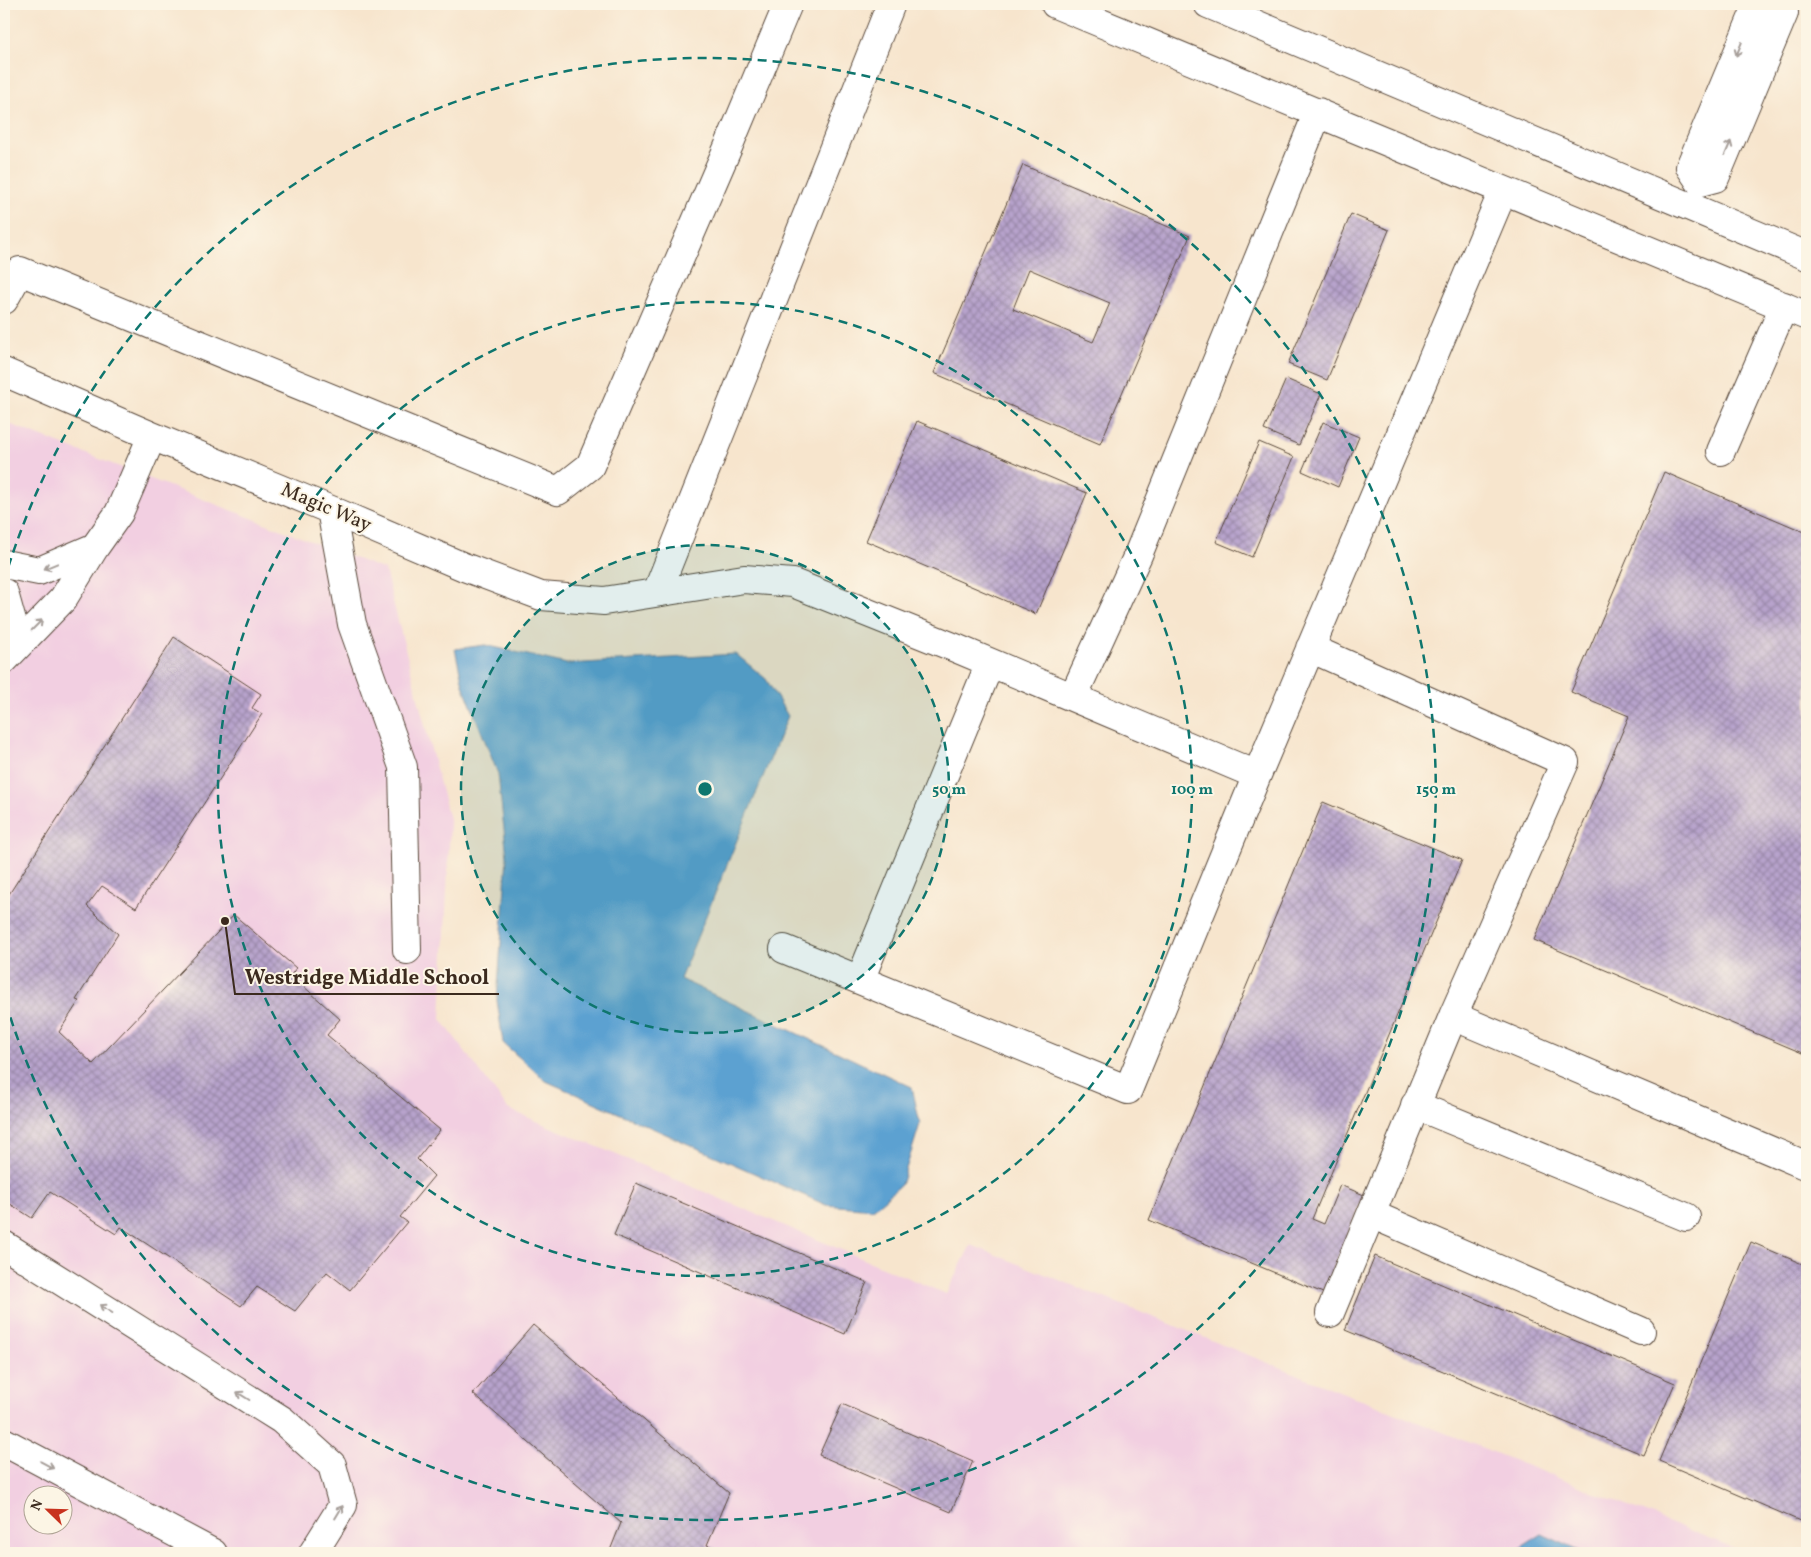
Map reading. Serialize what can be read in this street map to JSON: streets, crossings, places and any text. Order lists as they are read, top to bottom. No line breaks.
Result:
{"streets":{"street":["Magic Way"]},"places":["Westridge Middle School"],"north":"top left","rings":["50 m","100 m","150 m"]}
